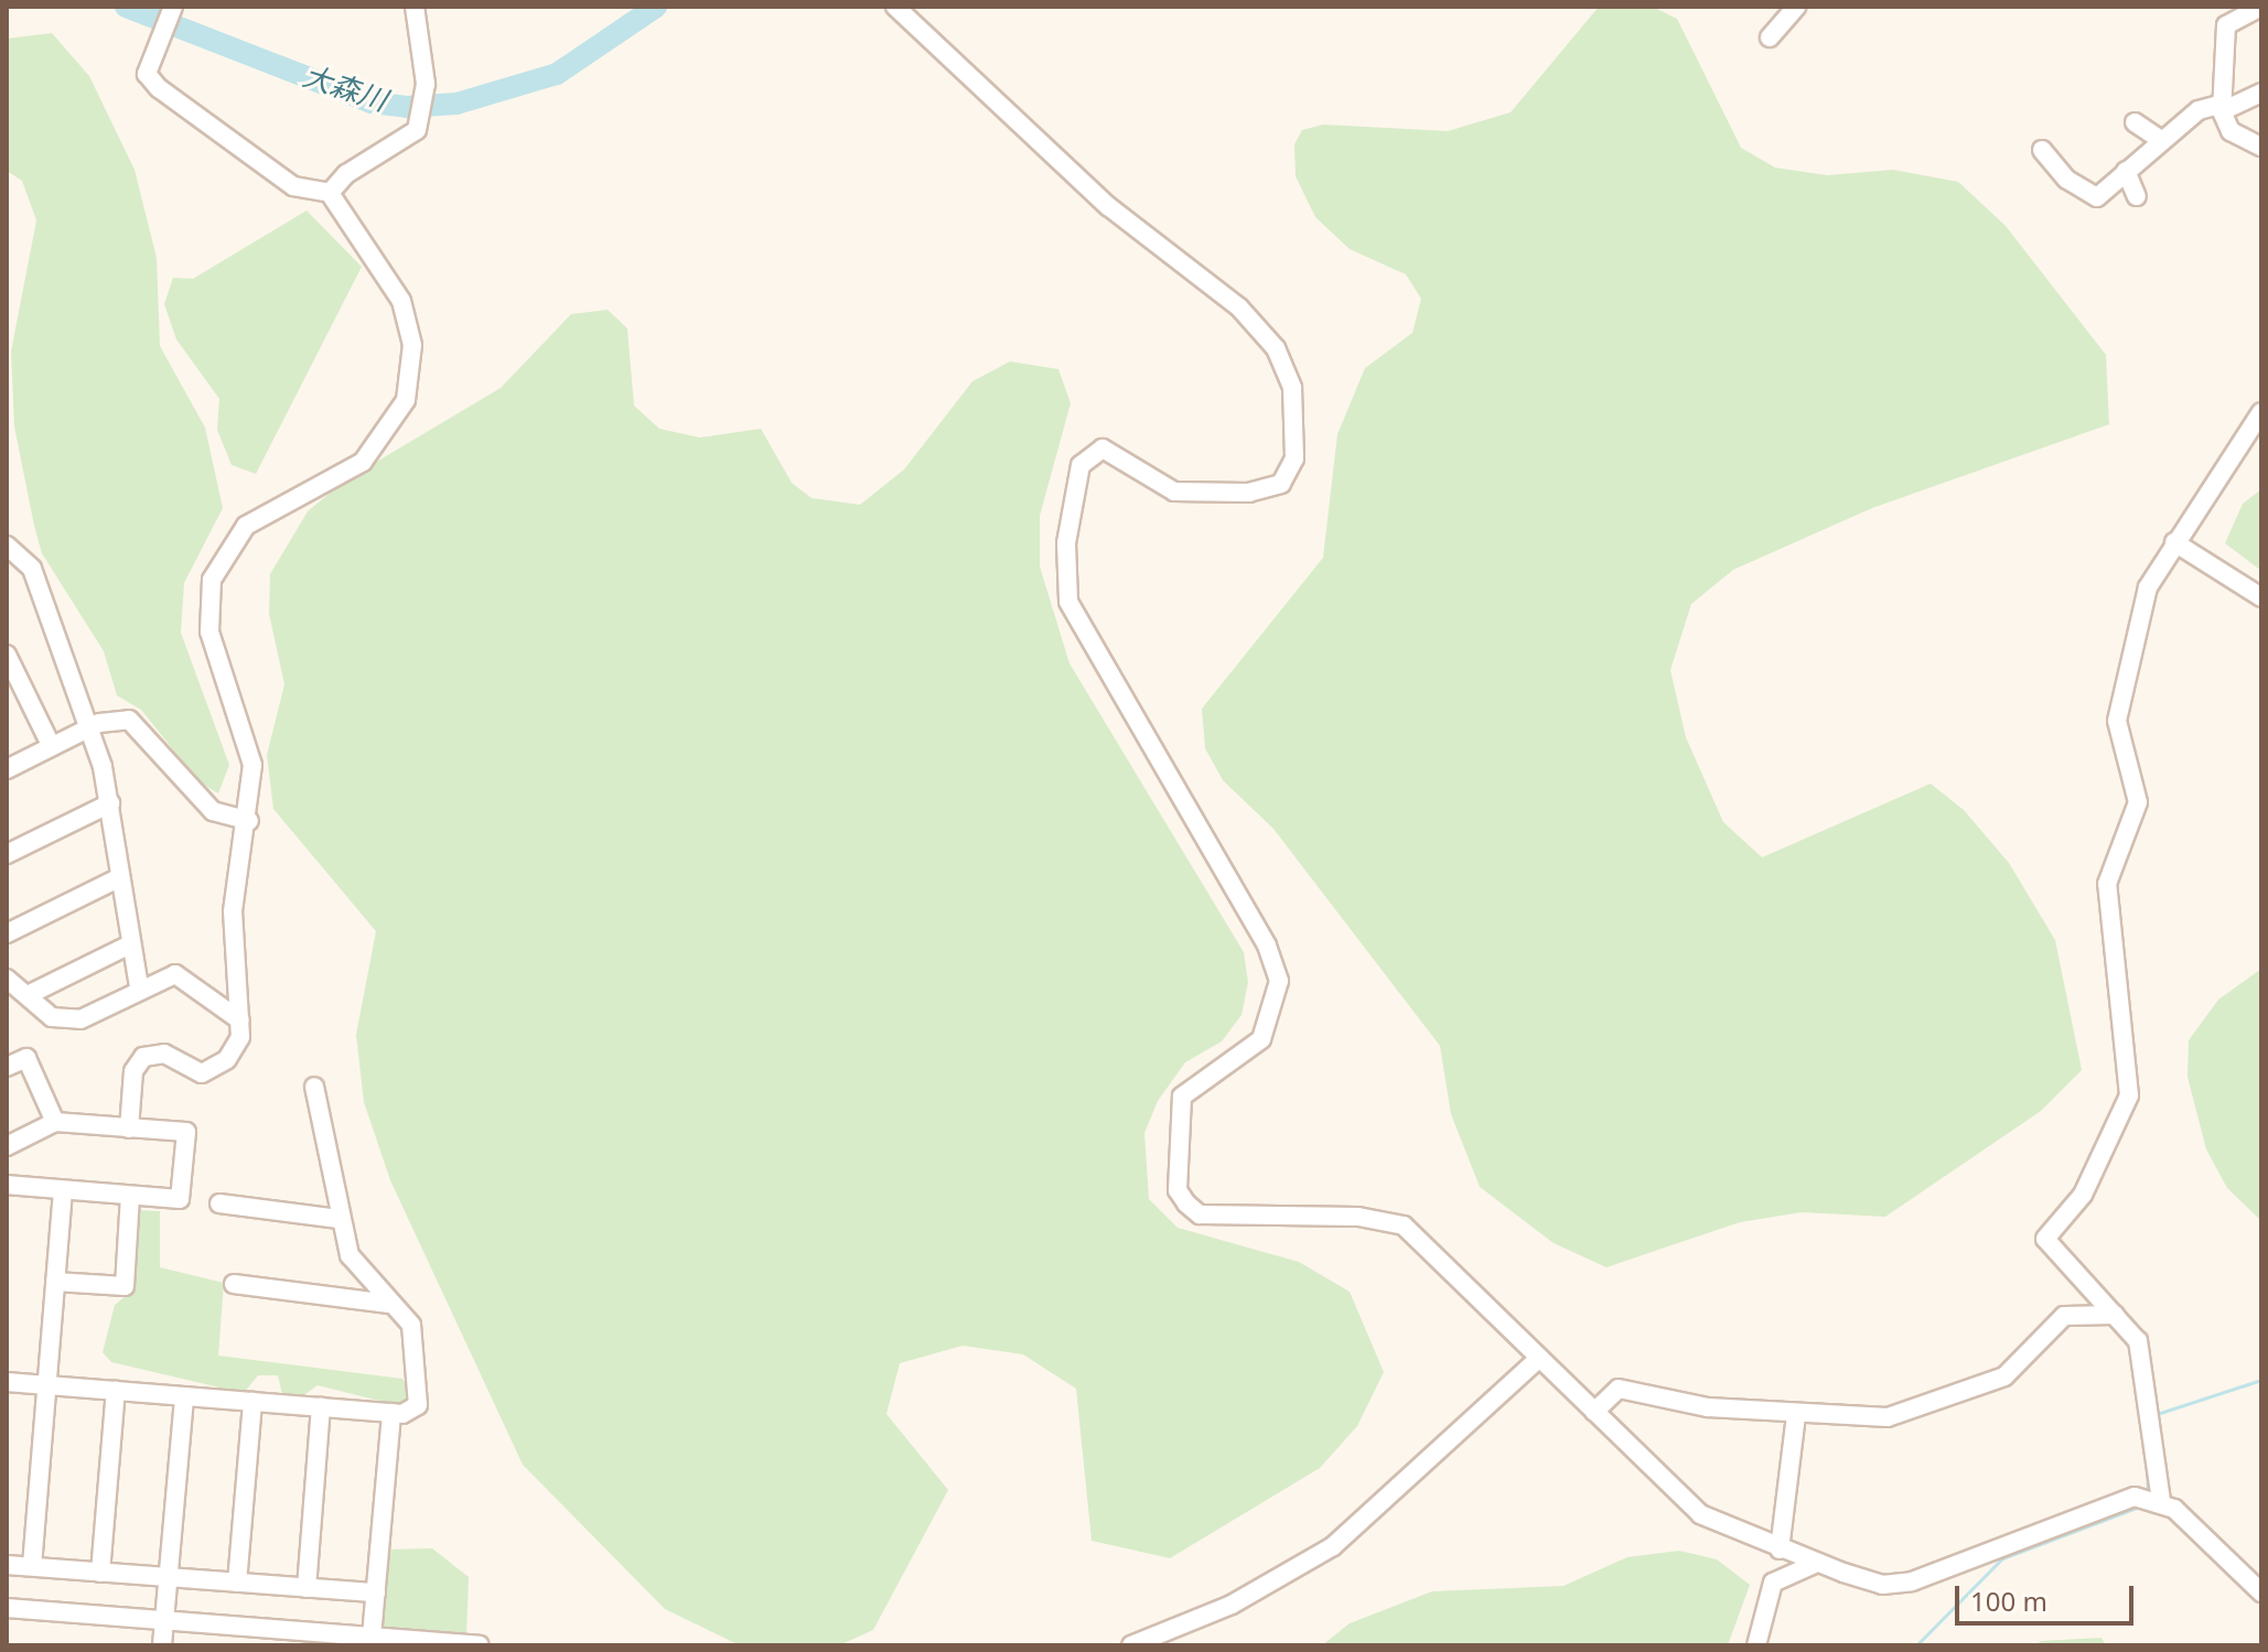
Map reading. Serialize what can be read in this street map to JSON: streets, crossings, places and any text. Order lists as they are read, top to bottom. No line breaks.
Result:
{"water":["大森川"],"scale_bar":"100 m"}
